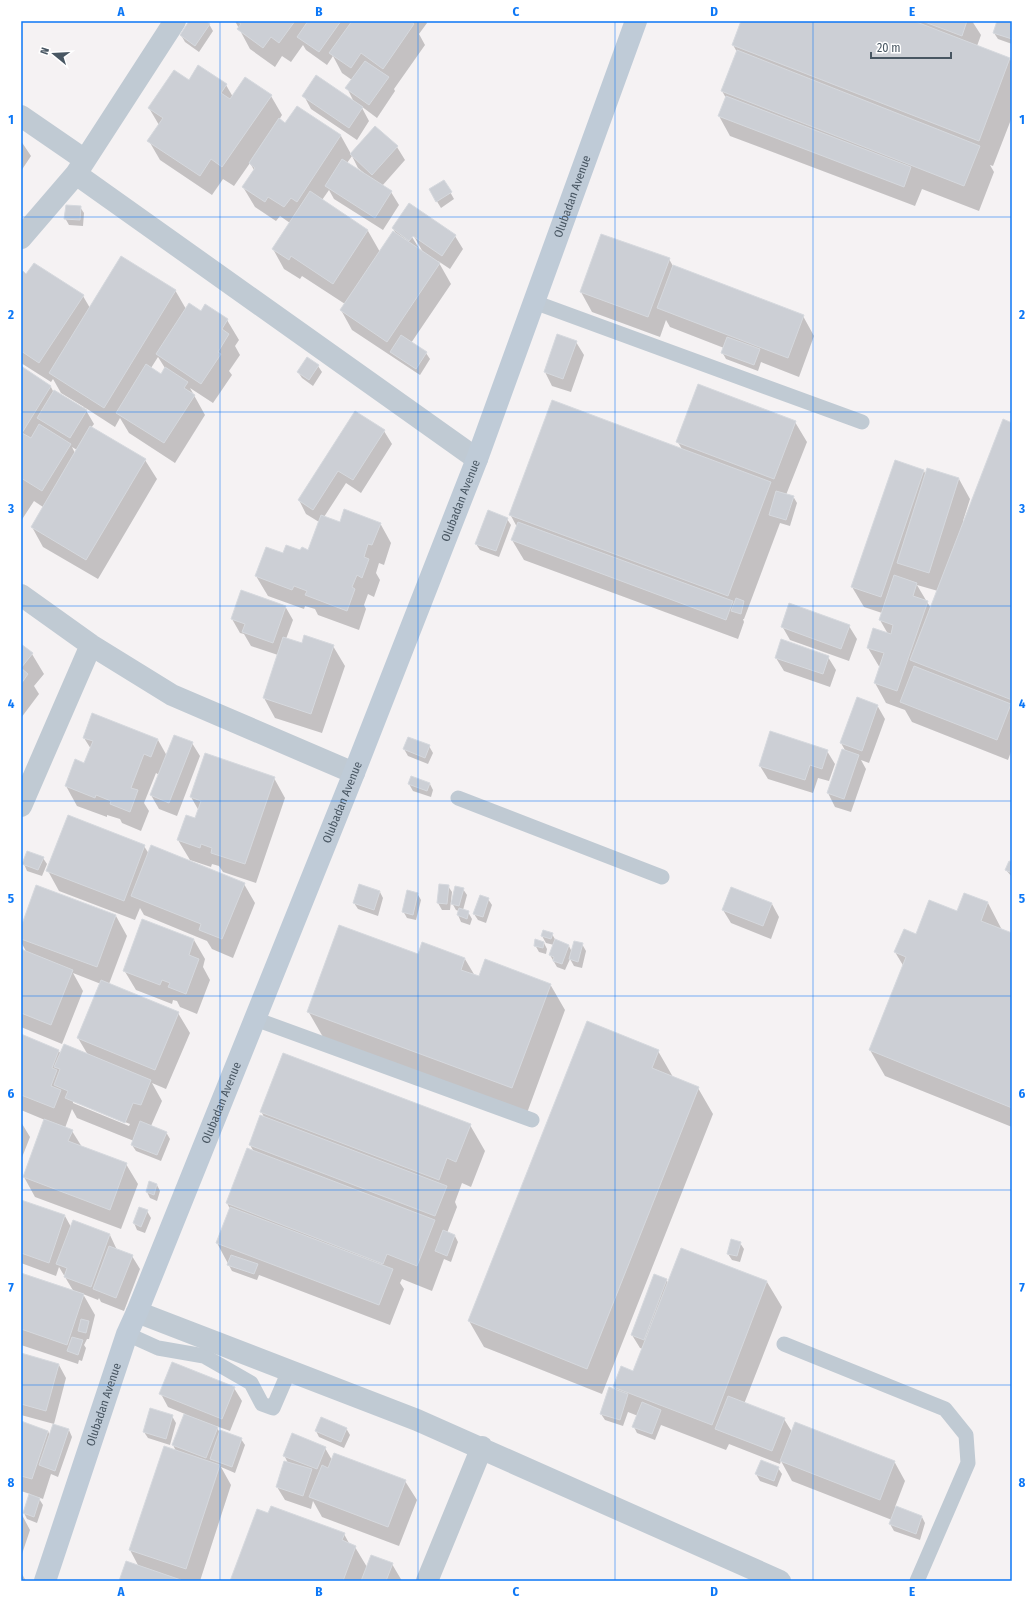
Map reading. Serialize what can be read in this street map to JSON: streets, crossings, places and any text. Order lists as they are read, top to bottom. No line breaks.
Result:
{"streets":{"street":["Olubadan Avenue"]},"scale_bar":"20 m","north":"left","grid":{"columns":["A","B","C","D","E"],"rows":["1","2","3","4","5","6","7","8"]}}
